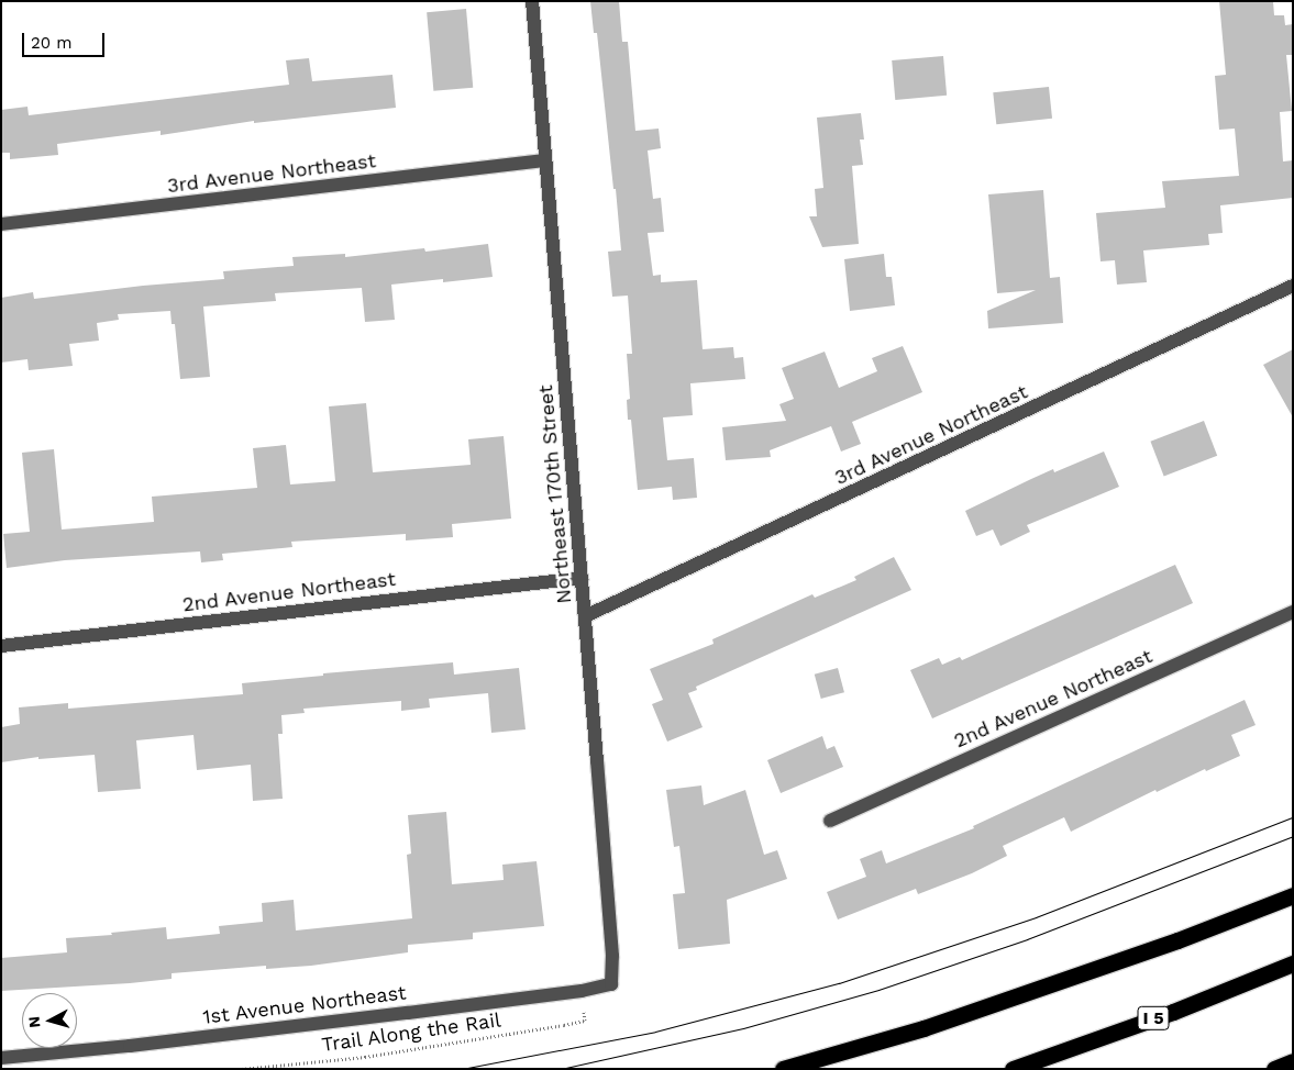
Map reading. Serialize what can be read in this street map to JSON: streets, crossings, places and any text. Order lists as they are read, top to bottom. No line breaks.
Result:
{"streets":{"highway":["I 5"],"street":["3rd Avenue Northeast","Northeast 170th Street","2nd Avenue Northeast","1st Avenue Northeast"],"path":["Trail Along the Rail"]},"crossings":[["3rd Avenue Northeast","Northeast 170th Street"],["Northeast 170th Street","2nd Avenue Northeast"],["Northeast 170th Street","1st Avenue Northeast"]],"scale_bar":"20 m","north":"left"}
